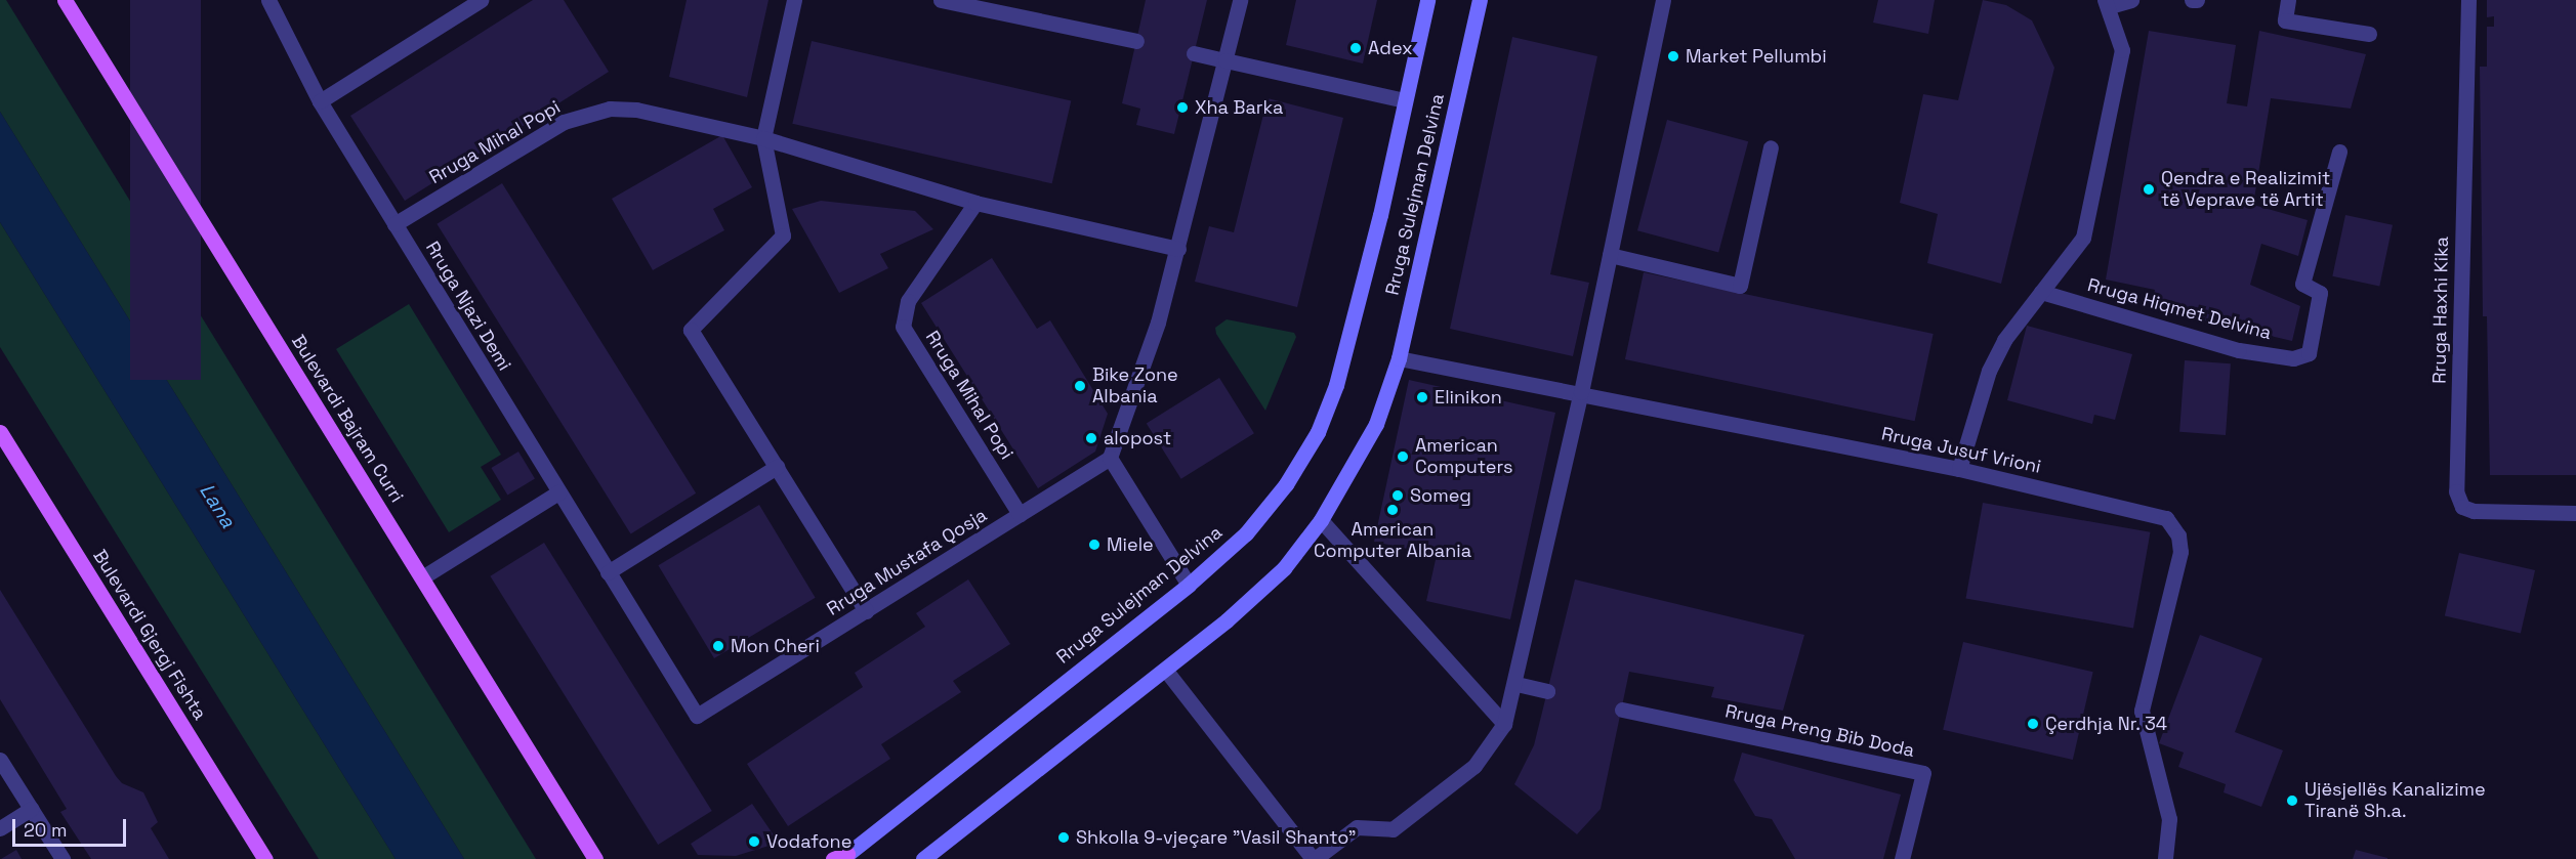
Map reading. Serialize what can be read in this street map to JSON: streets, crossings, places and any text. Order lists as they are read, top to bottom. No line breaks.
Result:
{"streets":{"main road":["Rruga Sulejman Delvina","Bulevardi Bajram Curri","Bulevardi Gjergj Fishta"],"street":["Rruga Mihal Popi","Rruga Njazi Demi","Rruga Hiqmet Delvina","Rruga Haxhi Kika","Rruga Jusuf Vrioni","Rruga Mustafa Qosja","Rruga Preng Bib Doda"]},"crossings":[["Rruga Mihal Popi","Rruga Njazi Demi"],["Rruga Mihal Popi","Rruga Mustafa Qosja"],["Rruga Sulejman Delvina","Rruga Jusuf Vrioni"],["Rruga Njazi Demi","Rruga Mustafa Qosja"]],"water":["Lana"],"places":["Adex","Market Pellumbi","Xha Barka","Qendra e Realizimit të Veprave të Artit","Bike Zone Albania","Elinikon","alopost","American Computers","Someg","American Computer Albania","Miele","Mon Cheri","Çerdhja Nr. 34","Ujësjellës Kanalizime Tiranë Sh.a.","Shkolla 9-vjeçare \"Vasil Shanto\"","Vodafone"],"scale_bar":"20 m"}
